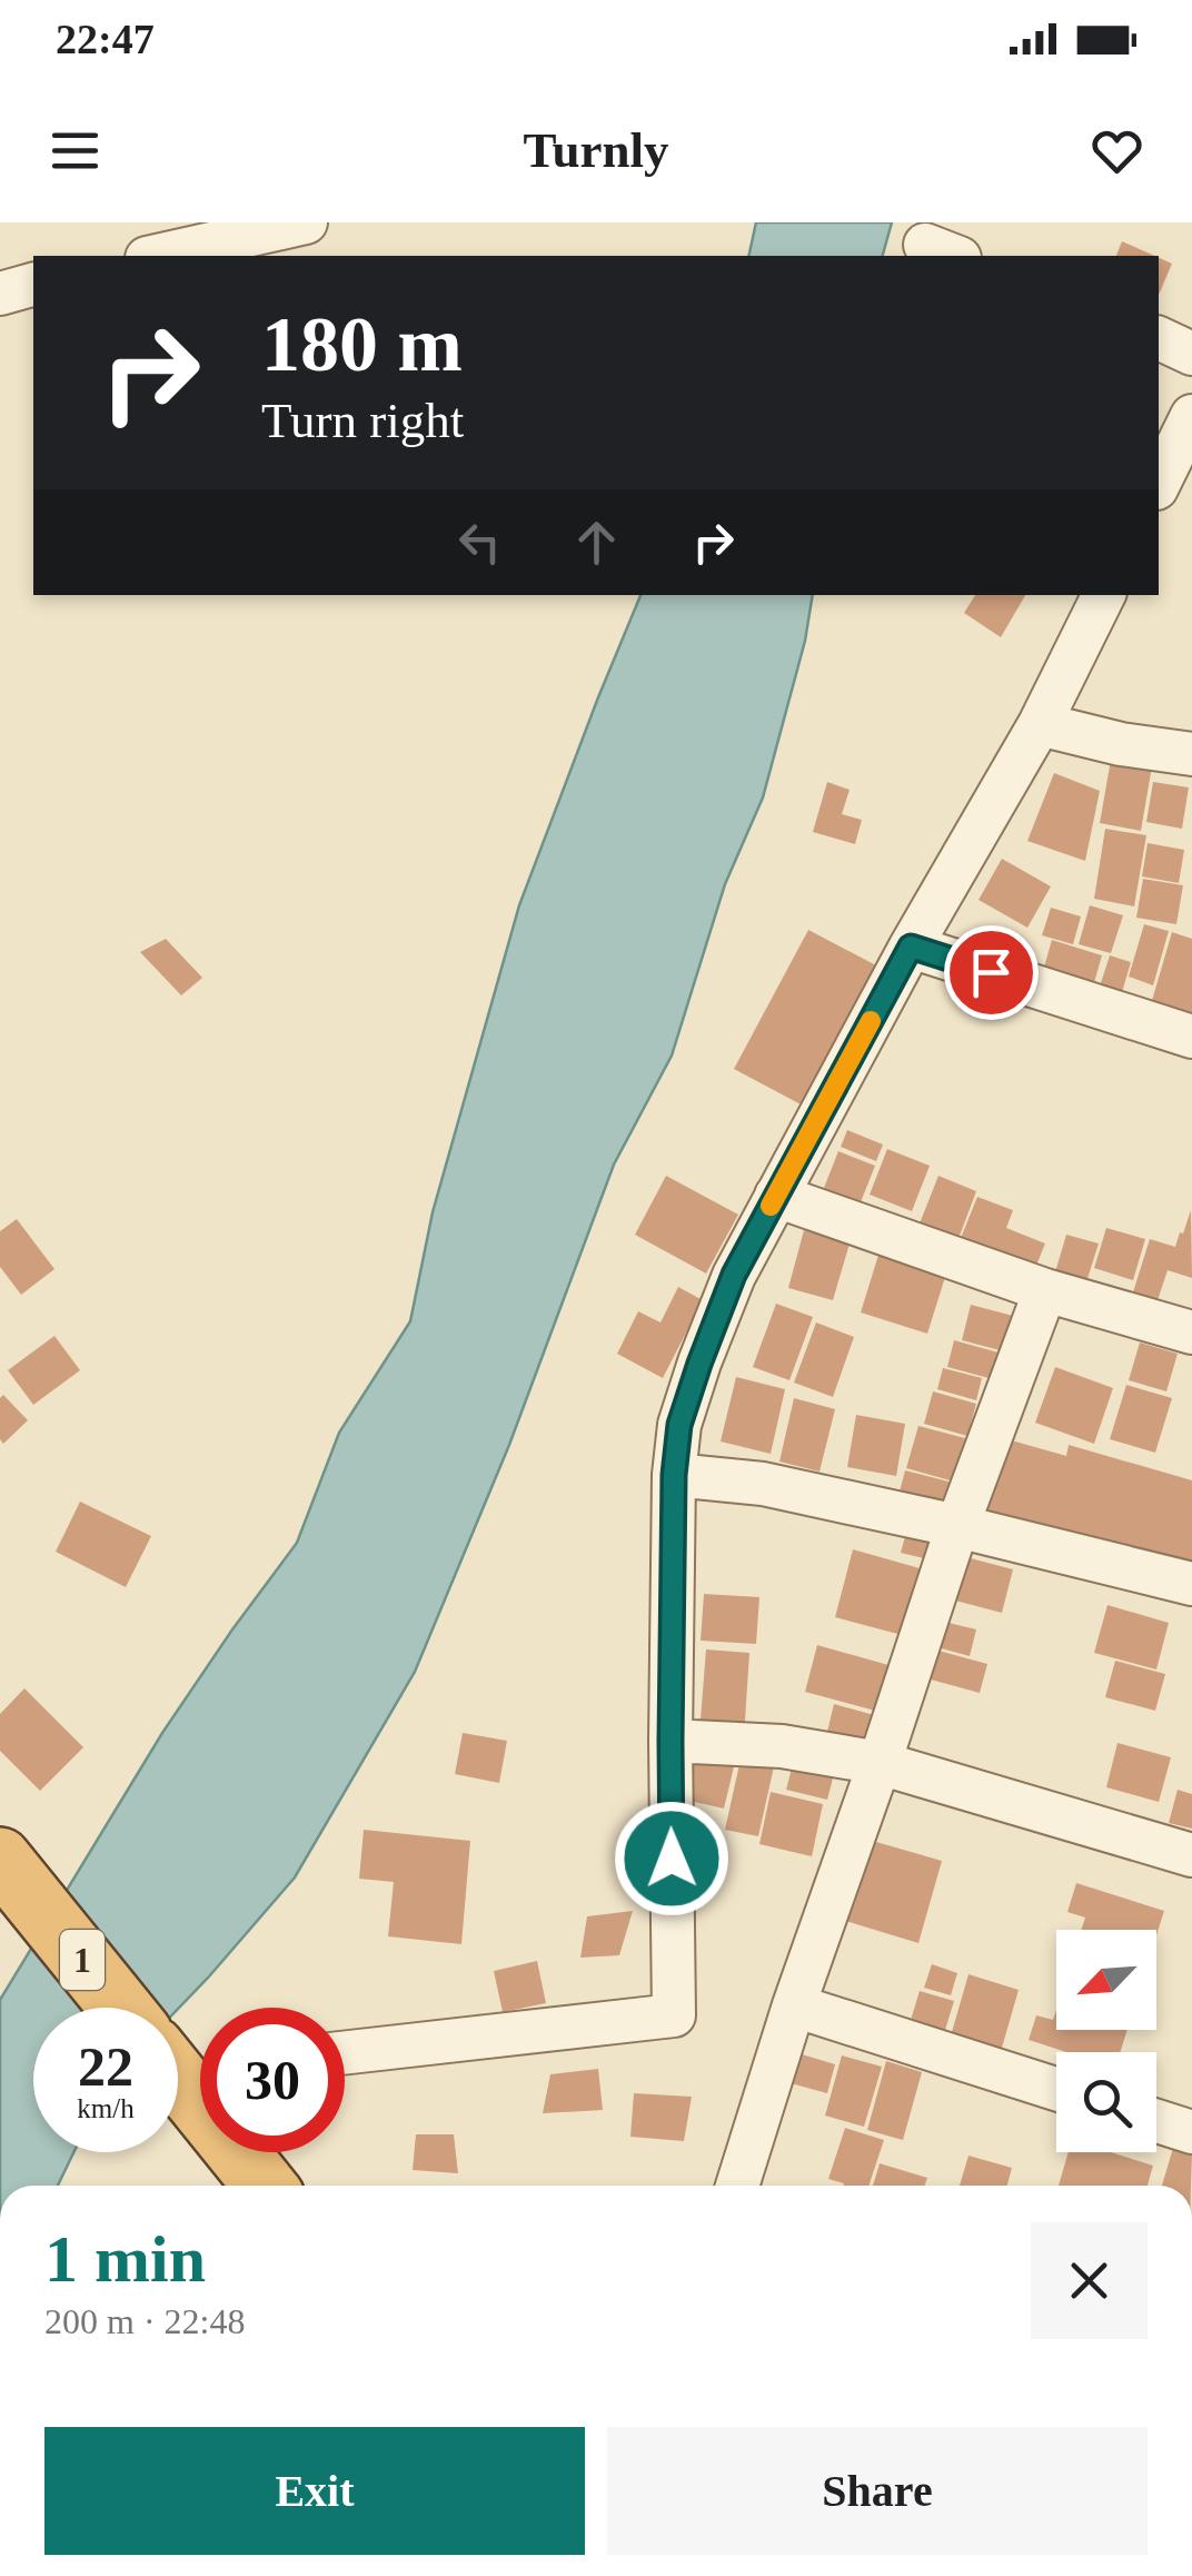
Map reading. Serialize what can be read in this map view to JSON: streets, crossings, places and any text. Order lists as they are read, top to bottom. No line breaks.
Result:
{"streets":{"highway":["1"]},"north":"bottom left","page":{"status":"22:47","header":"Turnly","turn":["180 m","Turn right"],"speed":"22 km/h","limit":"30","heading":["1 min","200 m · 22:48"],"buttons":["Exit","Share"]}}
